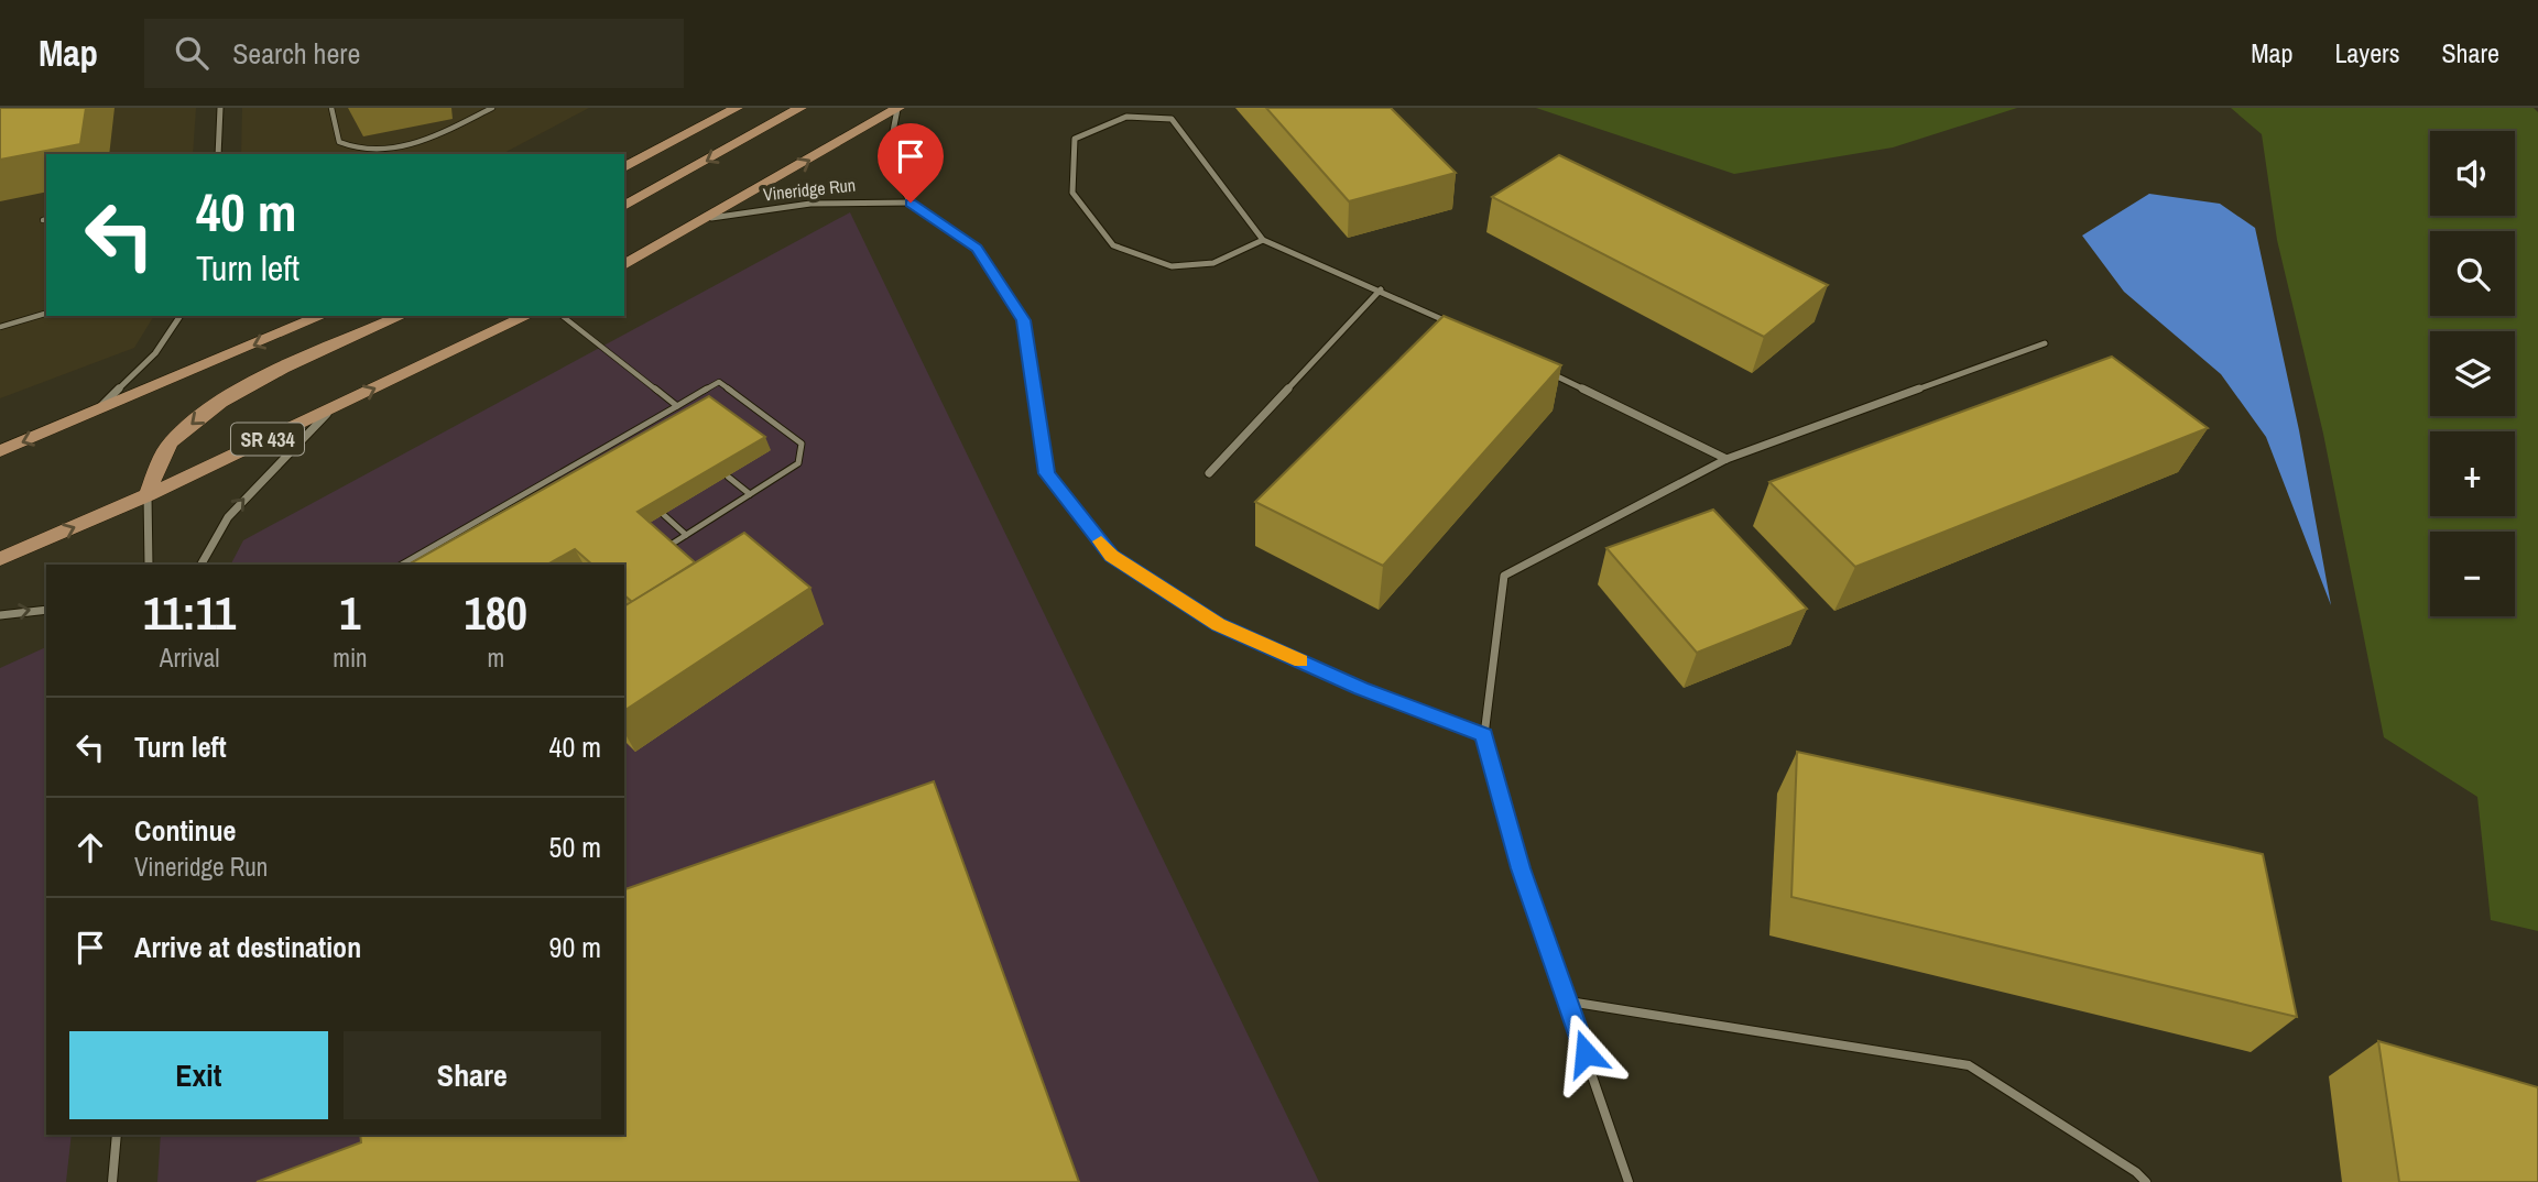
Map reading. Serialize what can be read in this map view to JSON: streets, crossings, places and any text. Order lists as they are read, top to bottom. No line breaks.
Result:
{"streets":{"main road":["SR 434"],"street":["Vineridge Run"]},"page":{"header":"Map","search":"Search here","nav":["Map","Layers","Share"],"map_buttons":["+","−"],"turn":["40 m","Turn left"],"eta":["11:11","Arrival","1","min","180","m"],"list":[{"name":"Turn left","value":"40 m"},{"name":"Continue","note":"Vineridge Run","value":"50 m"},{"name":"Arrive at destination","value":"90 m"}],"buttons":["Exit","Share"]}}
